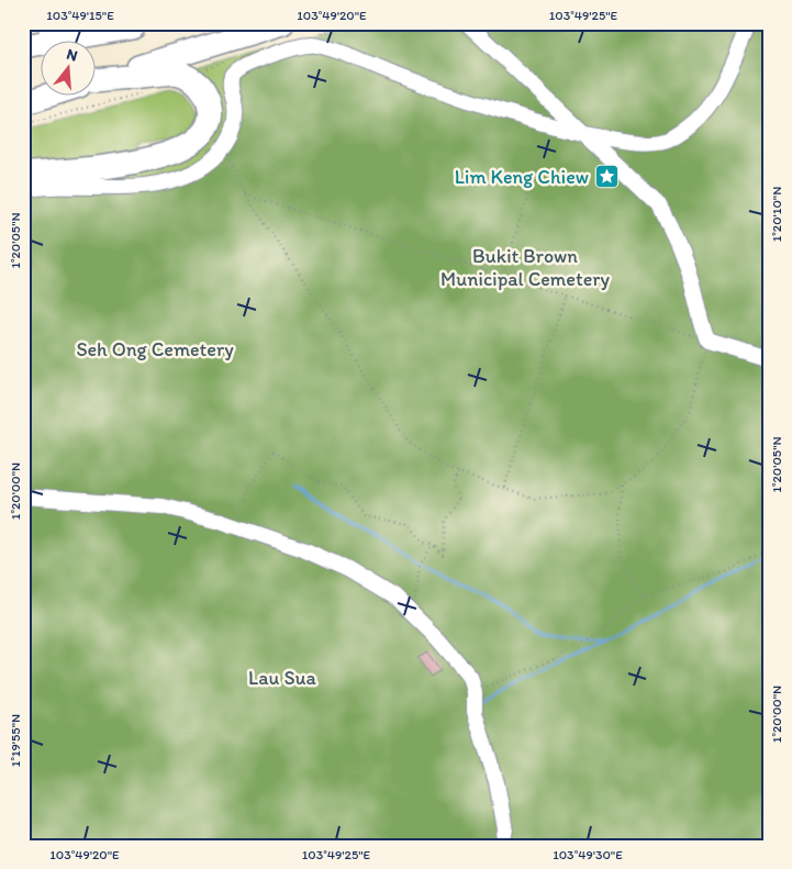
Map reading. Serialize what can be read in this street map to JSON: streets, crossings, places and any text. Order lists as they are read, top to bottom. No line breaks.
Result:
{"parks":["Bukit Brown Municipal Cemetery","Seh Ong Cemetery","Lau Sua"],"places":{"place":["Lim Keng Chiew"]},"north":"top","coordinates":["103°49'15\"E","103°49'20\"E","103°49'25\"E","1°20'10\"N","1°20'05\"N","1°20'00\"N","1°19'55\"N","103°49'30\"E"]}
